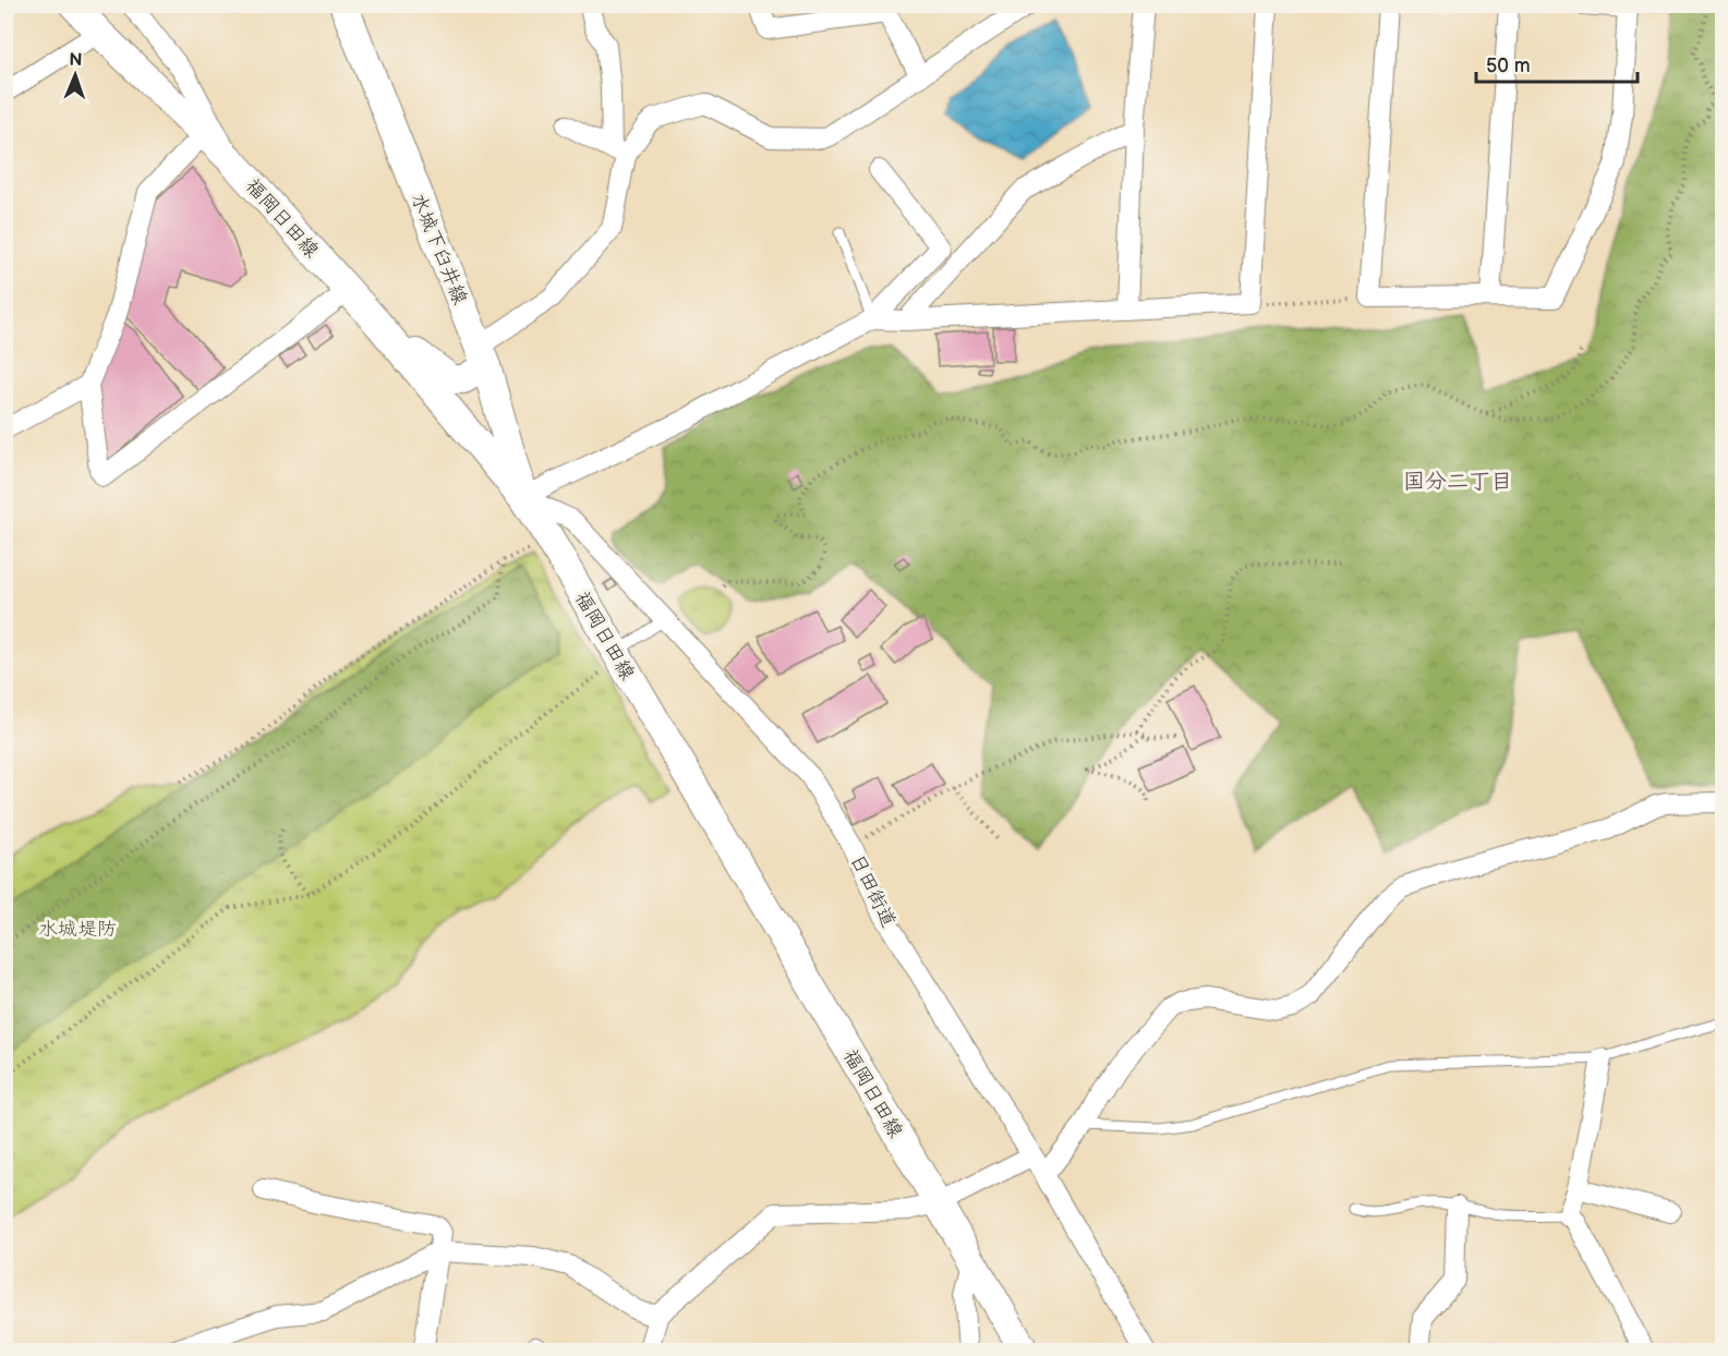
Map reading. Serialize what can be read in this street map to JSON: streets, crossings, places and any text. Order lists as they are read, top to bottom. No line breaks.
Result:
{"streets":{"main road":["福岡日田線","水城下臼井線"],"street":["日田街道"]},"crossings":[["福岡日田線","水城下臼井線"],["福岡日田線","日田街道"],["水城下臼井線","日田街道"]],"districts":["国分二丁目"],"parks":["水城堤防"],"scale_bar":"50 m","north":"top"}
